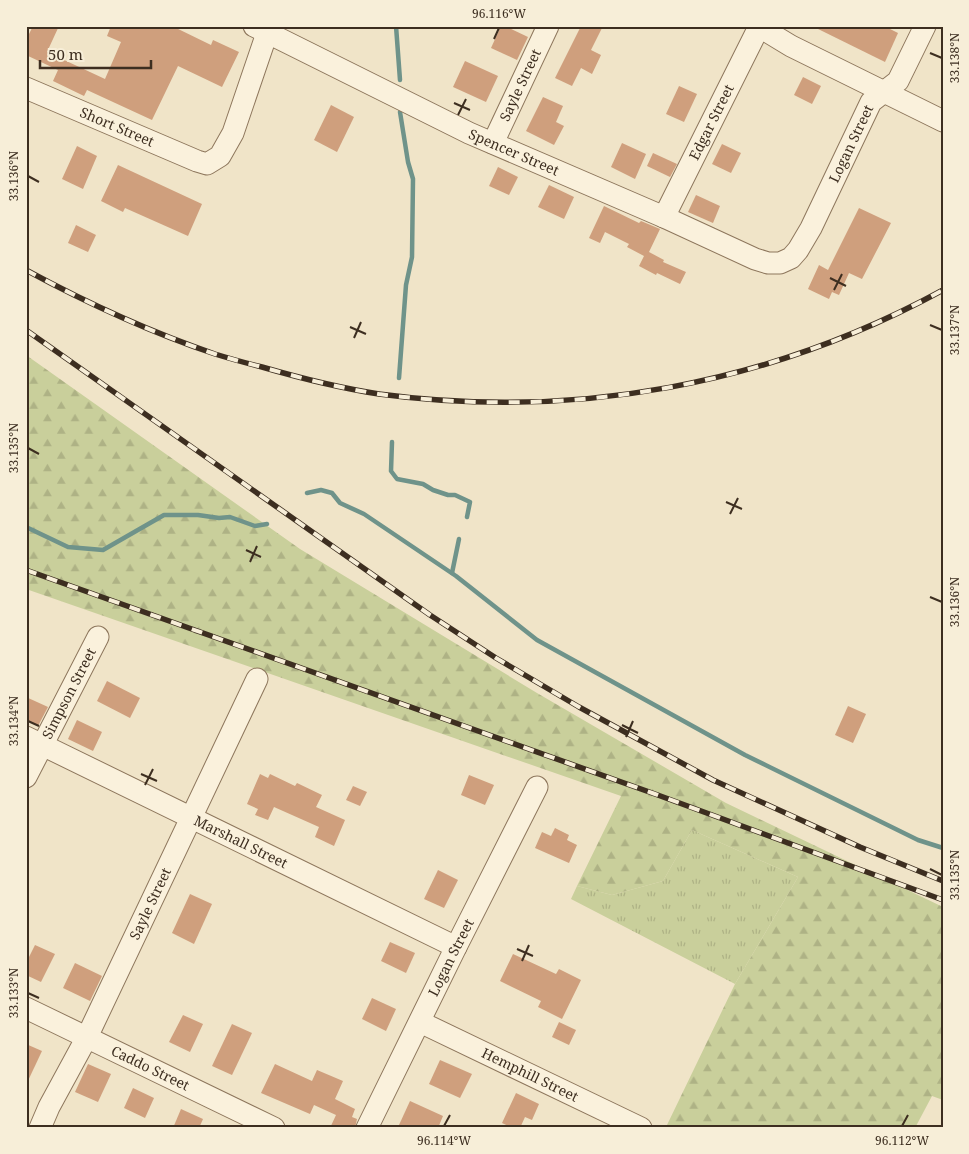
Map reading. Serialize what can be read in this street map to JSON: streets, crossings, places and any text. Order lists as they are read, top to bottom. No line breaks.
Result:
{"streets":{"street":["Sayle Street","Edgar Street","Short Street","Logan Street","Spencer Street","Simpson Street","Marshall Street","Caddo Street","Hemphill Street"]},"crossings":[["Sayle Street","Spencer Street"],["Sayle Street","Marshall Street"],["Sayle Street","Caddo Street"],["Edgar Street","Spencer Street"],["Short Street","Spencer Street"],["Logan Street","Spencer Street"],["Logan Street","Marshall Street"],["Logan Street","Hemphill Street"],["Simpson Street","Marshall Street"]],"scale_bar":"50 m","coordinates":["96.116°W","33.138°N","33.136°N","33.137°N","33.135°N","33.134°N","33.133°N","96.114°W","96.112°W"]}
